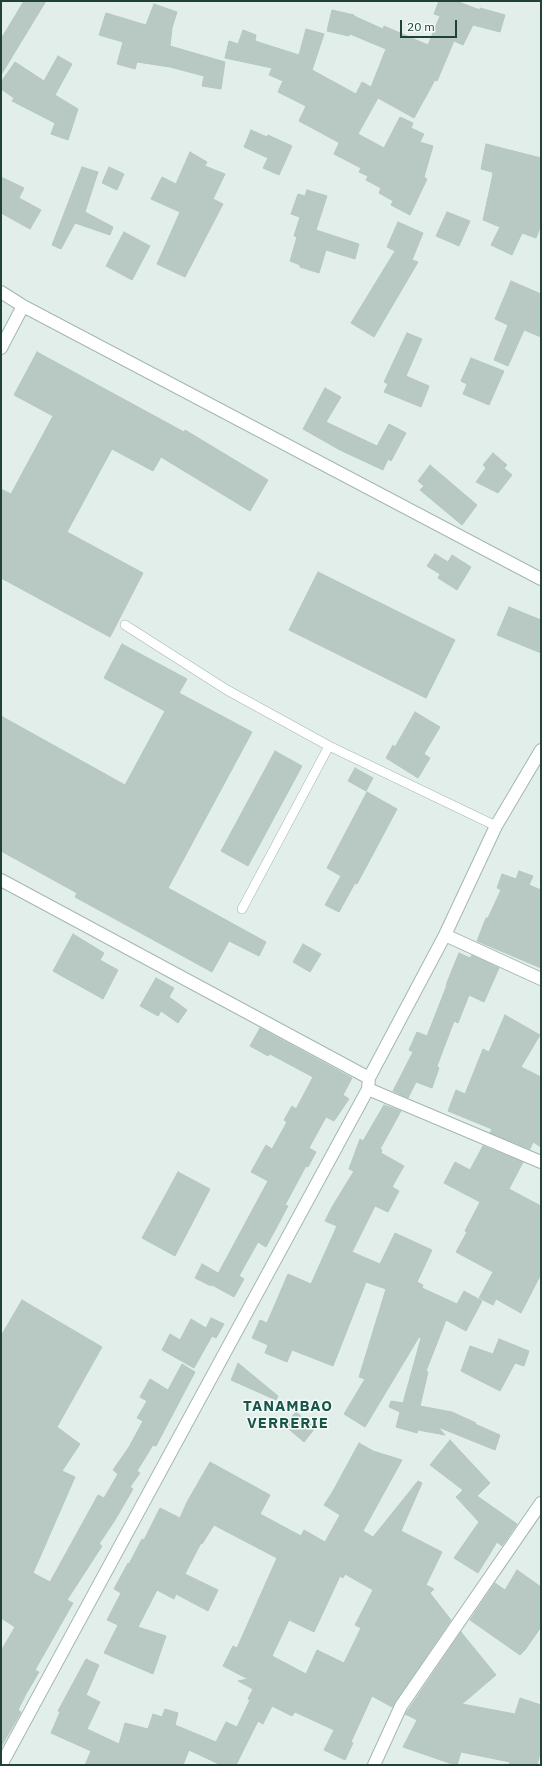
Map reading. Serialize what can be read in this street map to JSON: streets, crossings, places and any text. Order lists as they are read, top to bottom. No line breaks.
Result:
{"districts":["TANAMBAO VERRERIE"],"scale_bar":"20 m"}
